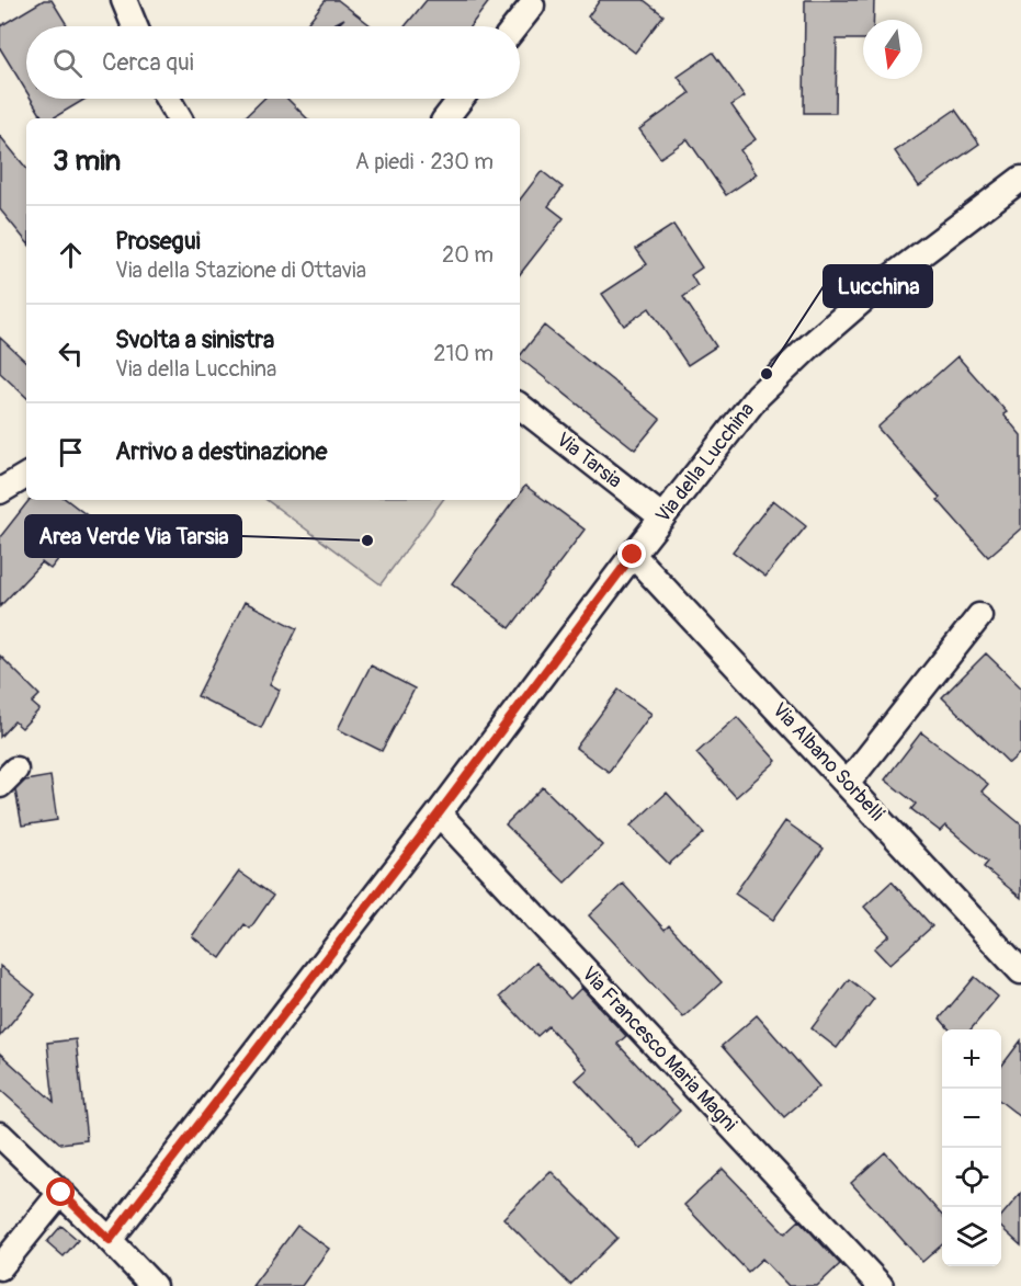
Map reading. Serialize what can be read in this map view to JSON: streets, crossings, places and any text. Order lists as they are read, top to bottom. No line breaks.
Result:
{"streets":{"street":["Via Tarsia","Via della Lucchina","Via Albano Sorbelli","Via Francesco Maria Magni"]},"crossings":[["Via Tarsia","Via della Lucchina"],["Via della Lucchina","Via Albano Sorbelli"],["Via della Lucchina","Via Francesco Maria Magni"]],"places":["Lucchina","Area Verde Via Tarsia"],"north":"bottom","page":{"search":"Cerca qui","heading":["3 min","A piedi · 230 m"],"list":[["Prosegui","Via della Stazione di Ottavia","20 m"],["Svolta a sinistra","Via della Lucchina","210 m"],"Arrivo a destinazione"],"map_buttons":["+","−"]}}
